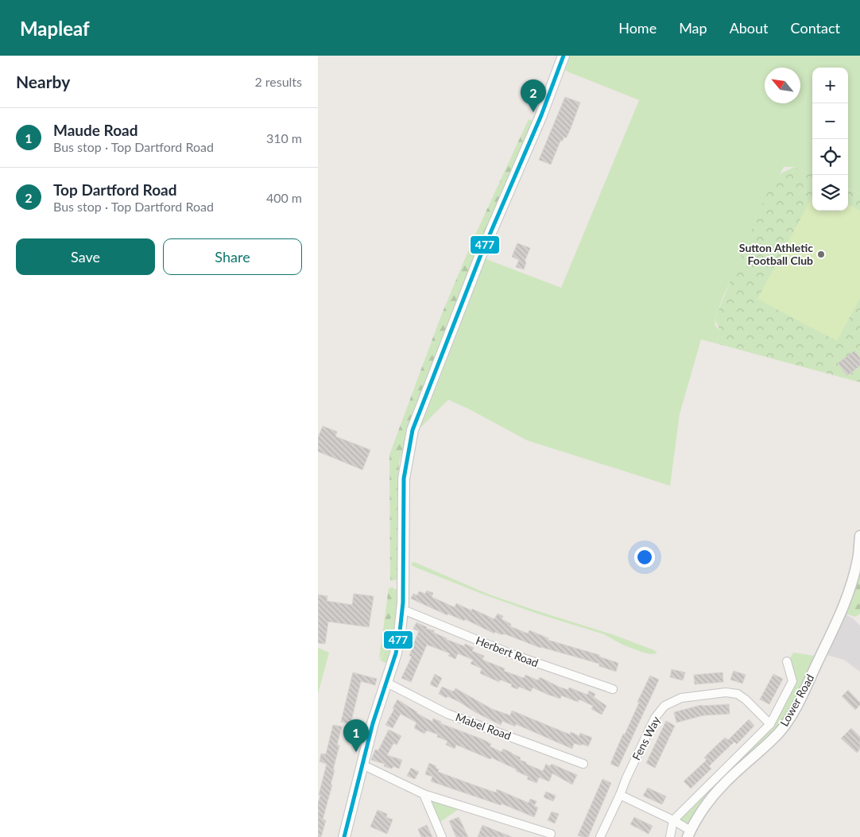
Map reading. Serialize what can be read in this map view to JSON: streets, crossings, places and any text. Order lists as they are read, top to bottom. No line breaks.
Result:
{"streets":{"street":["Herbert Road","Lower Road","Mabel Road","Fens Way"]},"crossings":[["Lower Road","Fens Way"]],"places":["Sutton Athletic Football Club"],"lines":["transit line 477"],"north":"top left","page":{"header":"Mapleaf","nav":["Home","Map","About","Contact"],"heading":["Nearby","2 results"],"map_buttons":["+","−"],"pins":["2","1"],"list":[{"mark":"1","name":"Maude Road","note":"Bus stop · Top Dartford Road","value":"310 m"},{"mark":"2","name":"Top Dartford Road","note":"Bus stop · Top Dartford Road","value":"400 m"}],"buttons":["Save","Share"]}}
